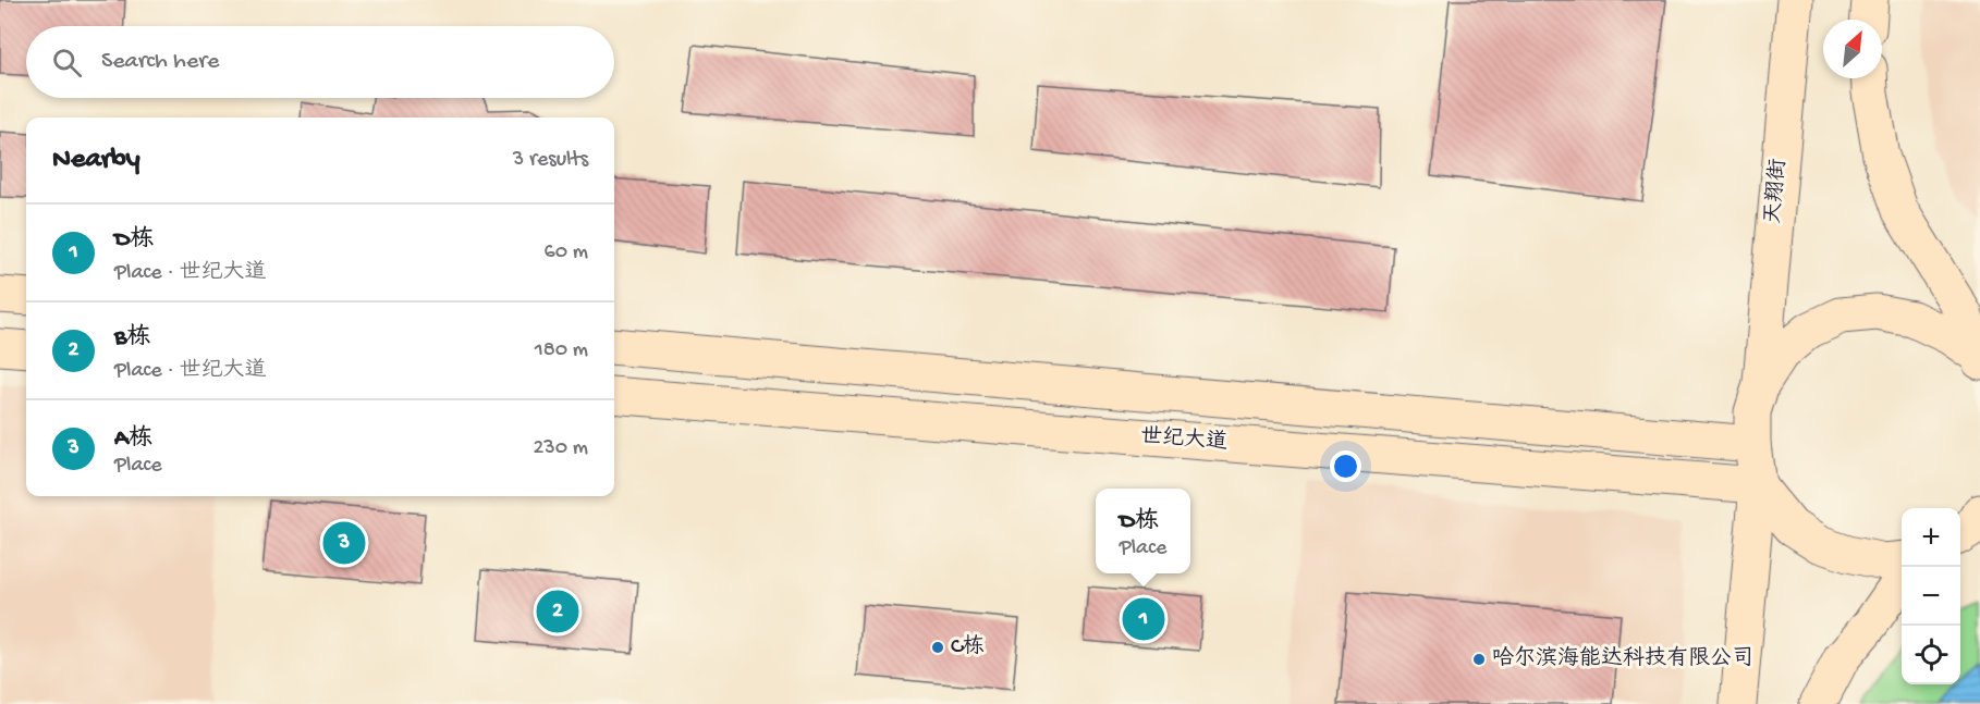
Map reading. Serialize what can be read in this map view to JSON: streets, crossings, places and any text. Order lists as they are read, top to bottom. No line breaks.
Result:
{"streets":{"main road":["天翔街","世纪大道"]},"places":["C栋","哈尔滨海能达科技有限公司"],"north":"top right","page":{"search":"Search here","heading":["Nearby","3 results"],"list":[{"mark":"1","name":"D栋","note":"Place · 世纪大道","value":"60 m"},{"mark":"2","name":"B栋","note":"Place · 世纪大道","value":"180 m"},{"mark":"3","name":"A栋","note":"Place","value":"230 m"}],"popup":["D栋","Place"],"map_buttons":["+","−"],"pins":["3","2","1"]}}
